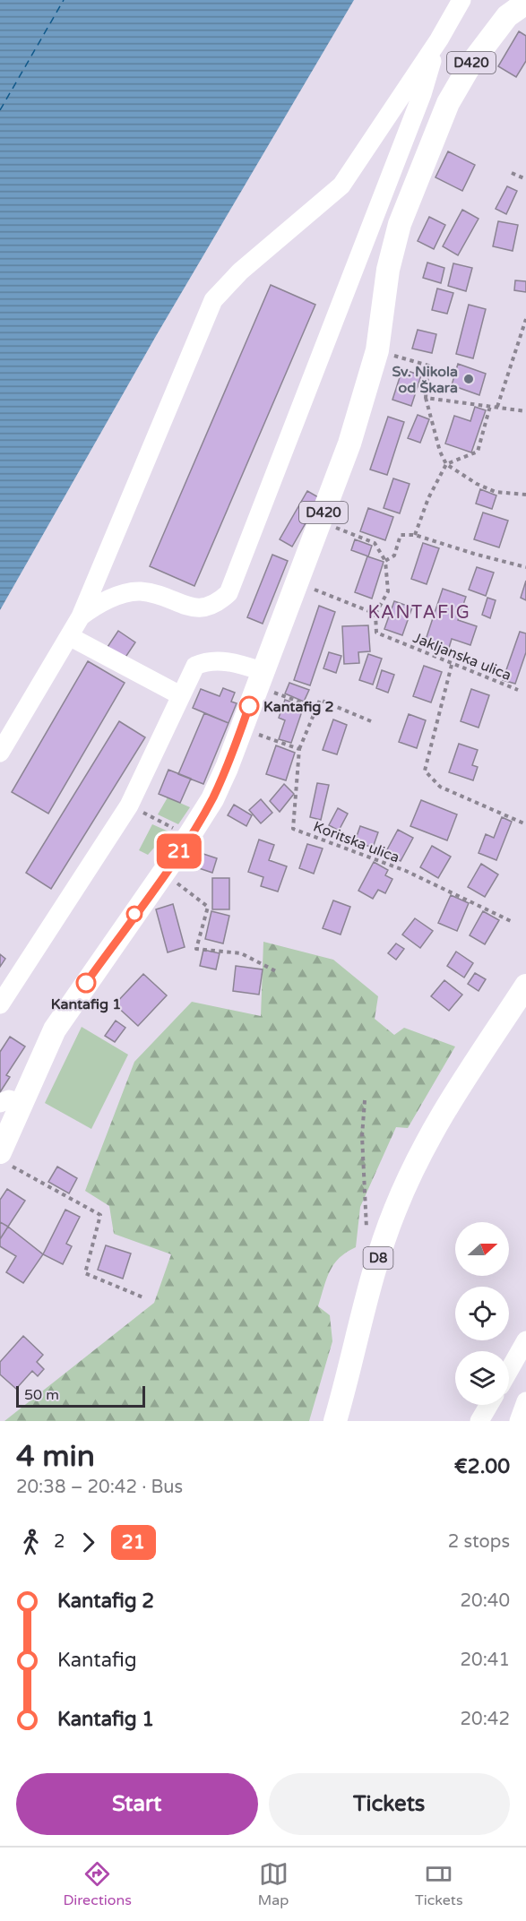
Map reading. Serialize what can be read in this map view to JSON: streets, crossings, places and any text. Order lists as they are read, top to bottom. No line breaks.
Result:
{"streets":{"main road":["D420","D8"],"path":["Jakljanska ulica","Koritska ulica"]},"districts":["KANTAFIG"],"places":["Sv. Nikola od Škara","Kantafig 2","Kantafig 1"],"lines":["bus line 21"],"scale_bar":"50 m","north":"right","page":{"on_map":"21","scale":"50 m","heading":["4 min","20:38 – 20:42 · Bus","€2.00"],"legs":["2","21","2 stops"],"list":[{"name":"Kantafig 2","value":"20:40"},{"name":"Kantafig","value":"20:41"},{"name":"Kantafig 1","value":"20:42"}],"buttons":["Start","Tickets"],"tabs":["Directions","Map","Tickets"]}}
